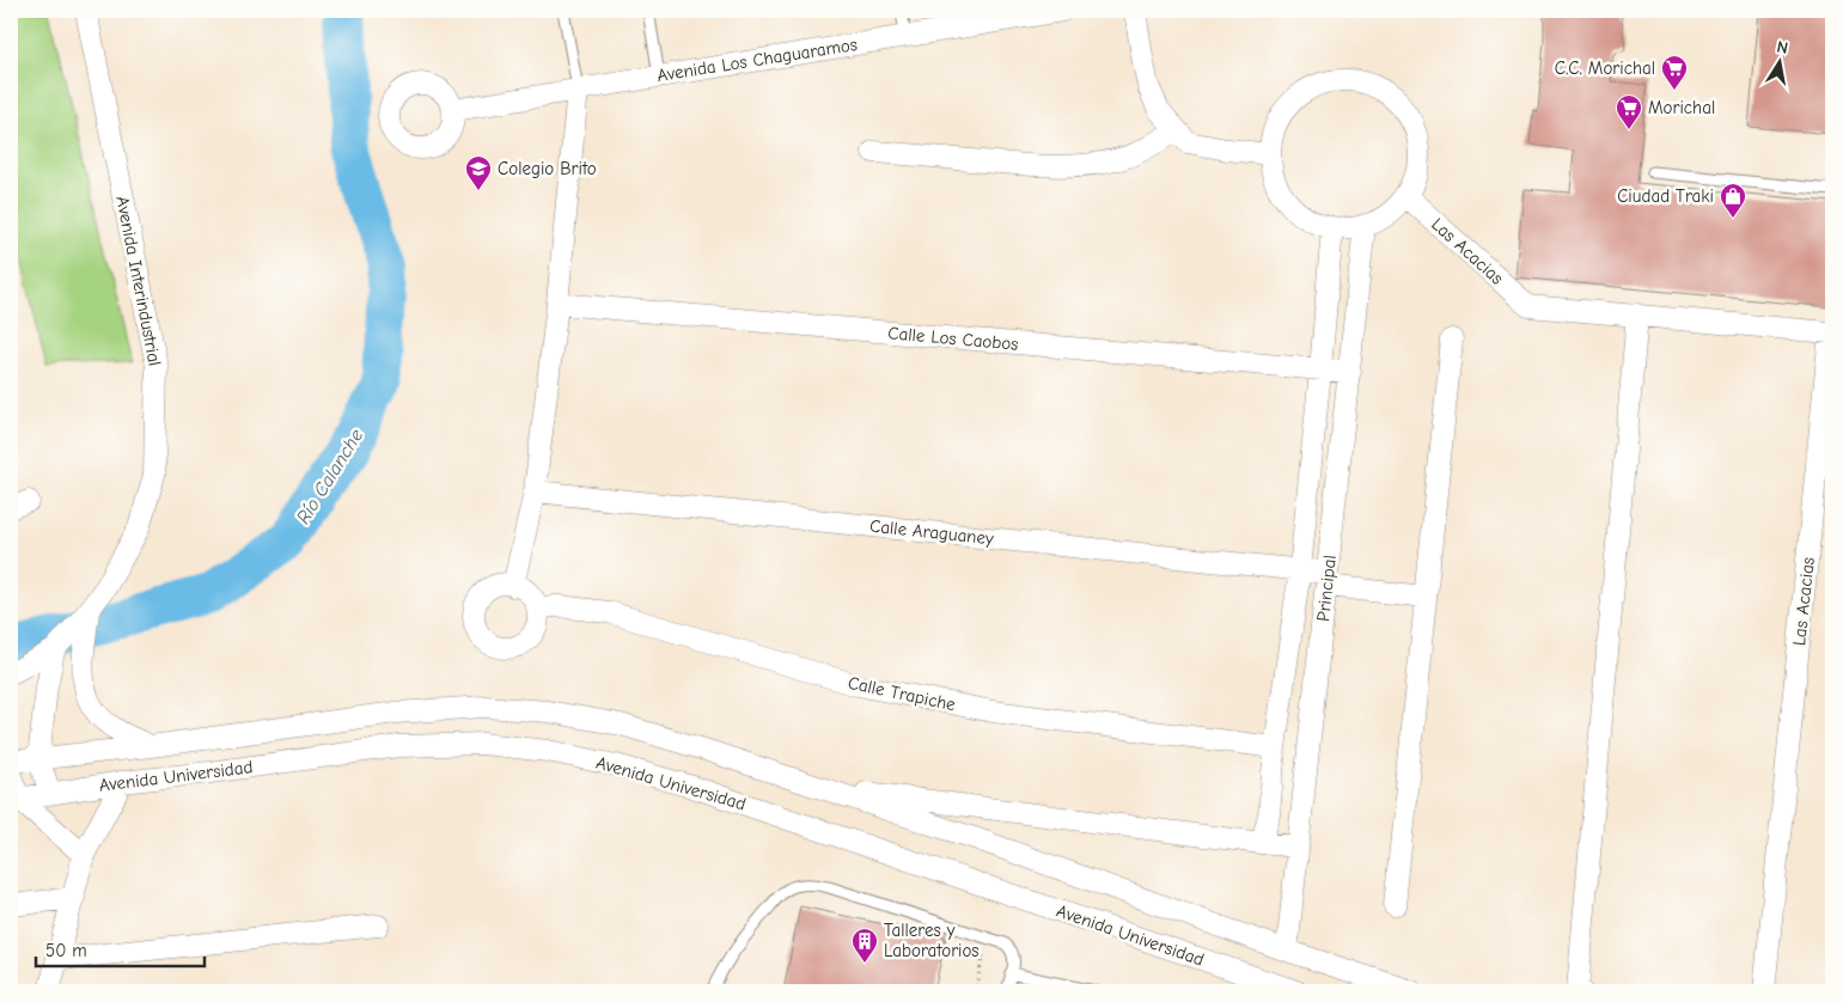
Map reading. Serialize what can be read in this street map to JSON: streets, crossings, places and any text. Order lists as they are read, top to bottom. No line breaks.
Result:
{"streets":{"street":["Avenida Los Chaguaramos","Las Acacias","Avenida Interindustrial","Calle Los Caobos","Calle Araguaney","Principal","Calle Trapiche","Avenida Universidad"]},"crossings":[["Las Acacias","Principal"],["Calle Los Caobos","Principal"],["Calle Araguaney","Principal"],["Principal","Calle Trapiche"],["Principal","Avenida Universidad"]],"water":["Río Calanche"],"places":{"supermarket":["C.C. Morichal","Morichal"],"school or university":["Colegio Brito"],"shop":["Ciudad Traki"],"building":["Talleres y Laboratorios"]},"scale_bar":"50 m","north":"top"}
